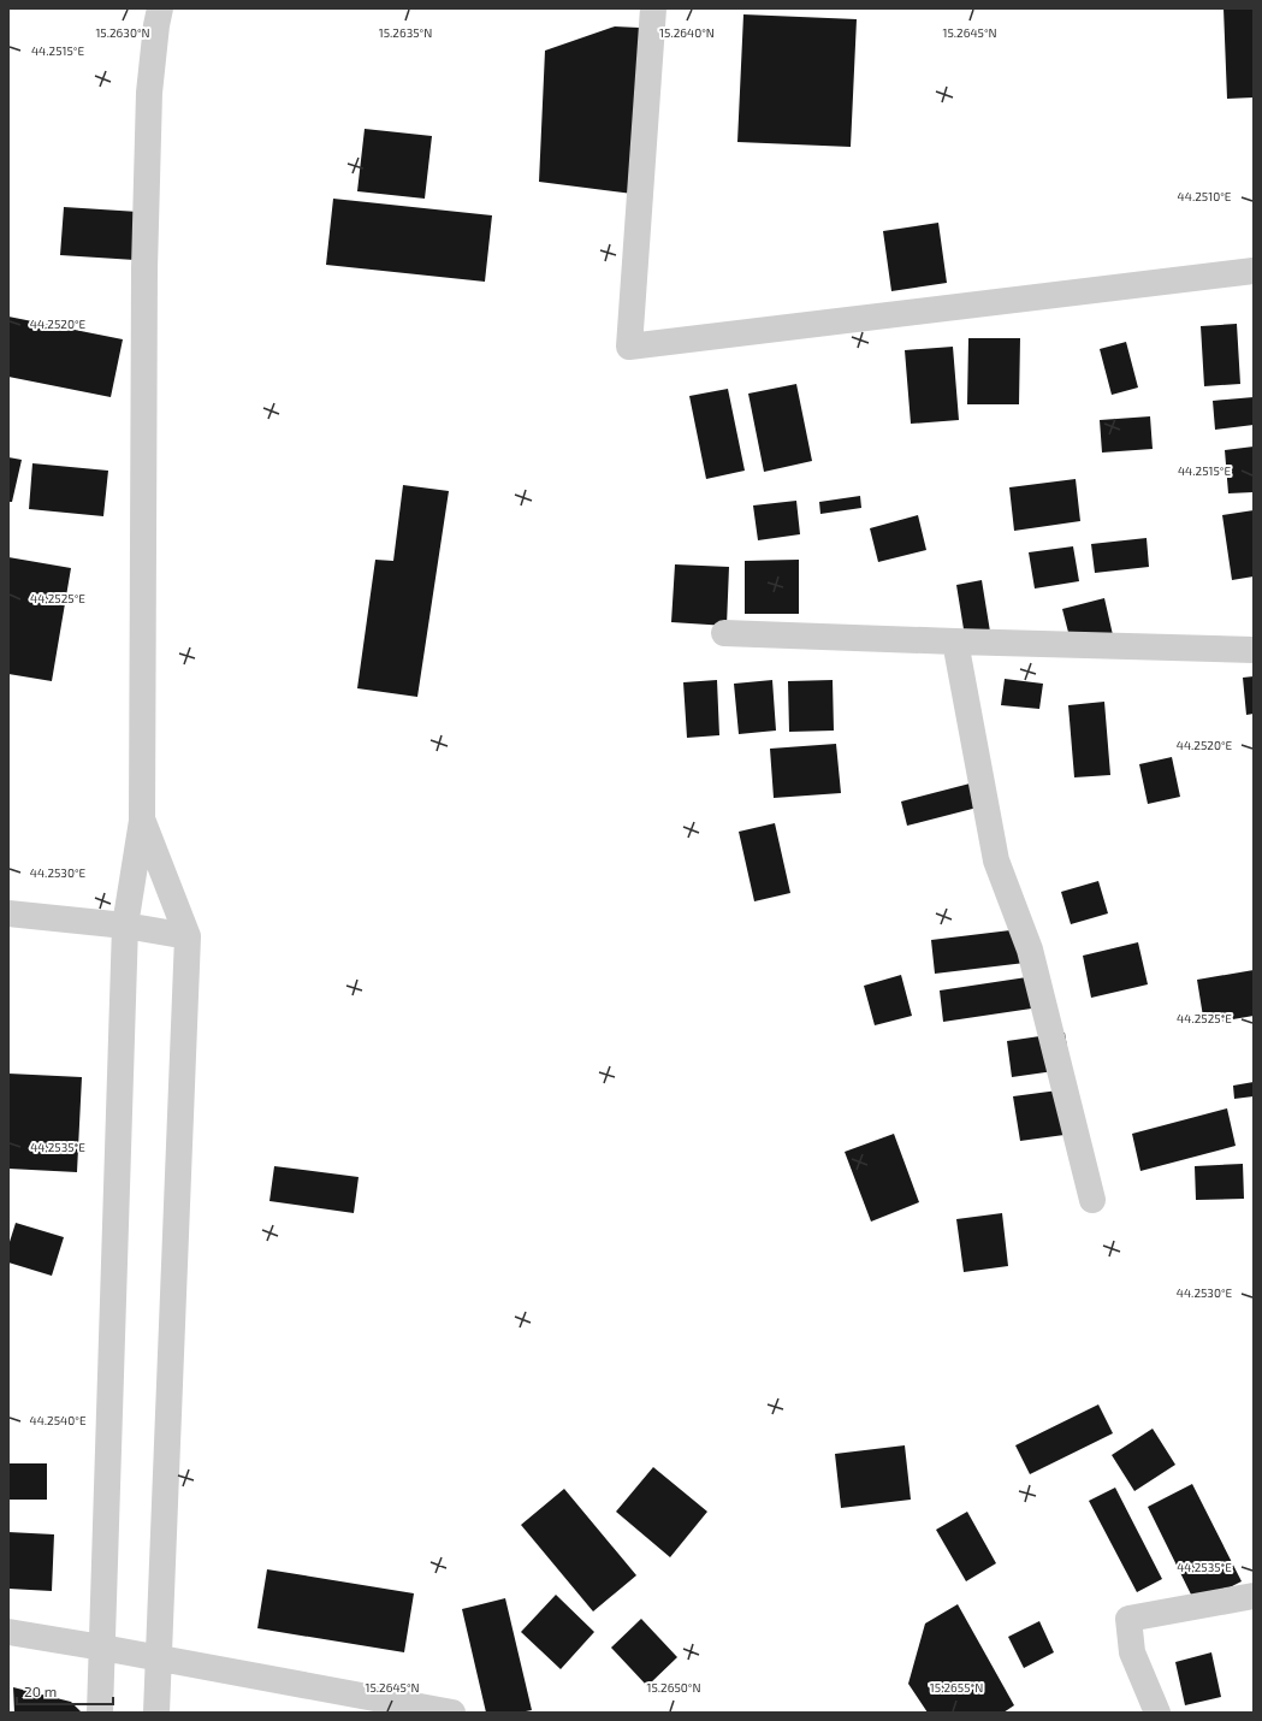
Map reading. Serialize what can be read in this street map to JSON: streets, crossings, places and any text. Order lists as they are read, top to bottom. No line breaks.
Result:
{"scale_bar":"20 m","coordinates":["15.2635°N","15.2640°N","15.2645°N","15.2630°N","44.2515°E","44.2510°E","44.2520°E","44.2525°E","44.2530°E","44.2535°E","44.2540°E","15.2650°N","15.2655°N"]}
